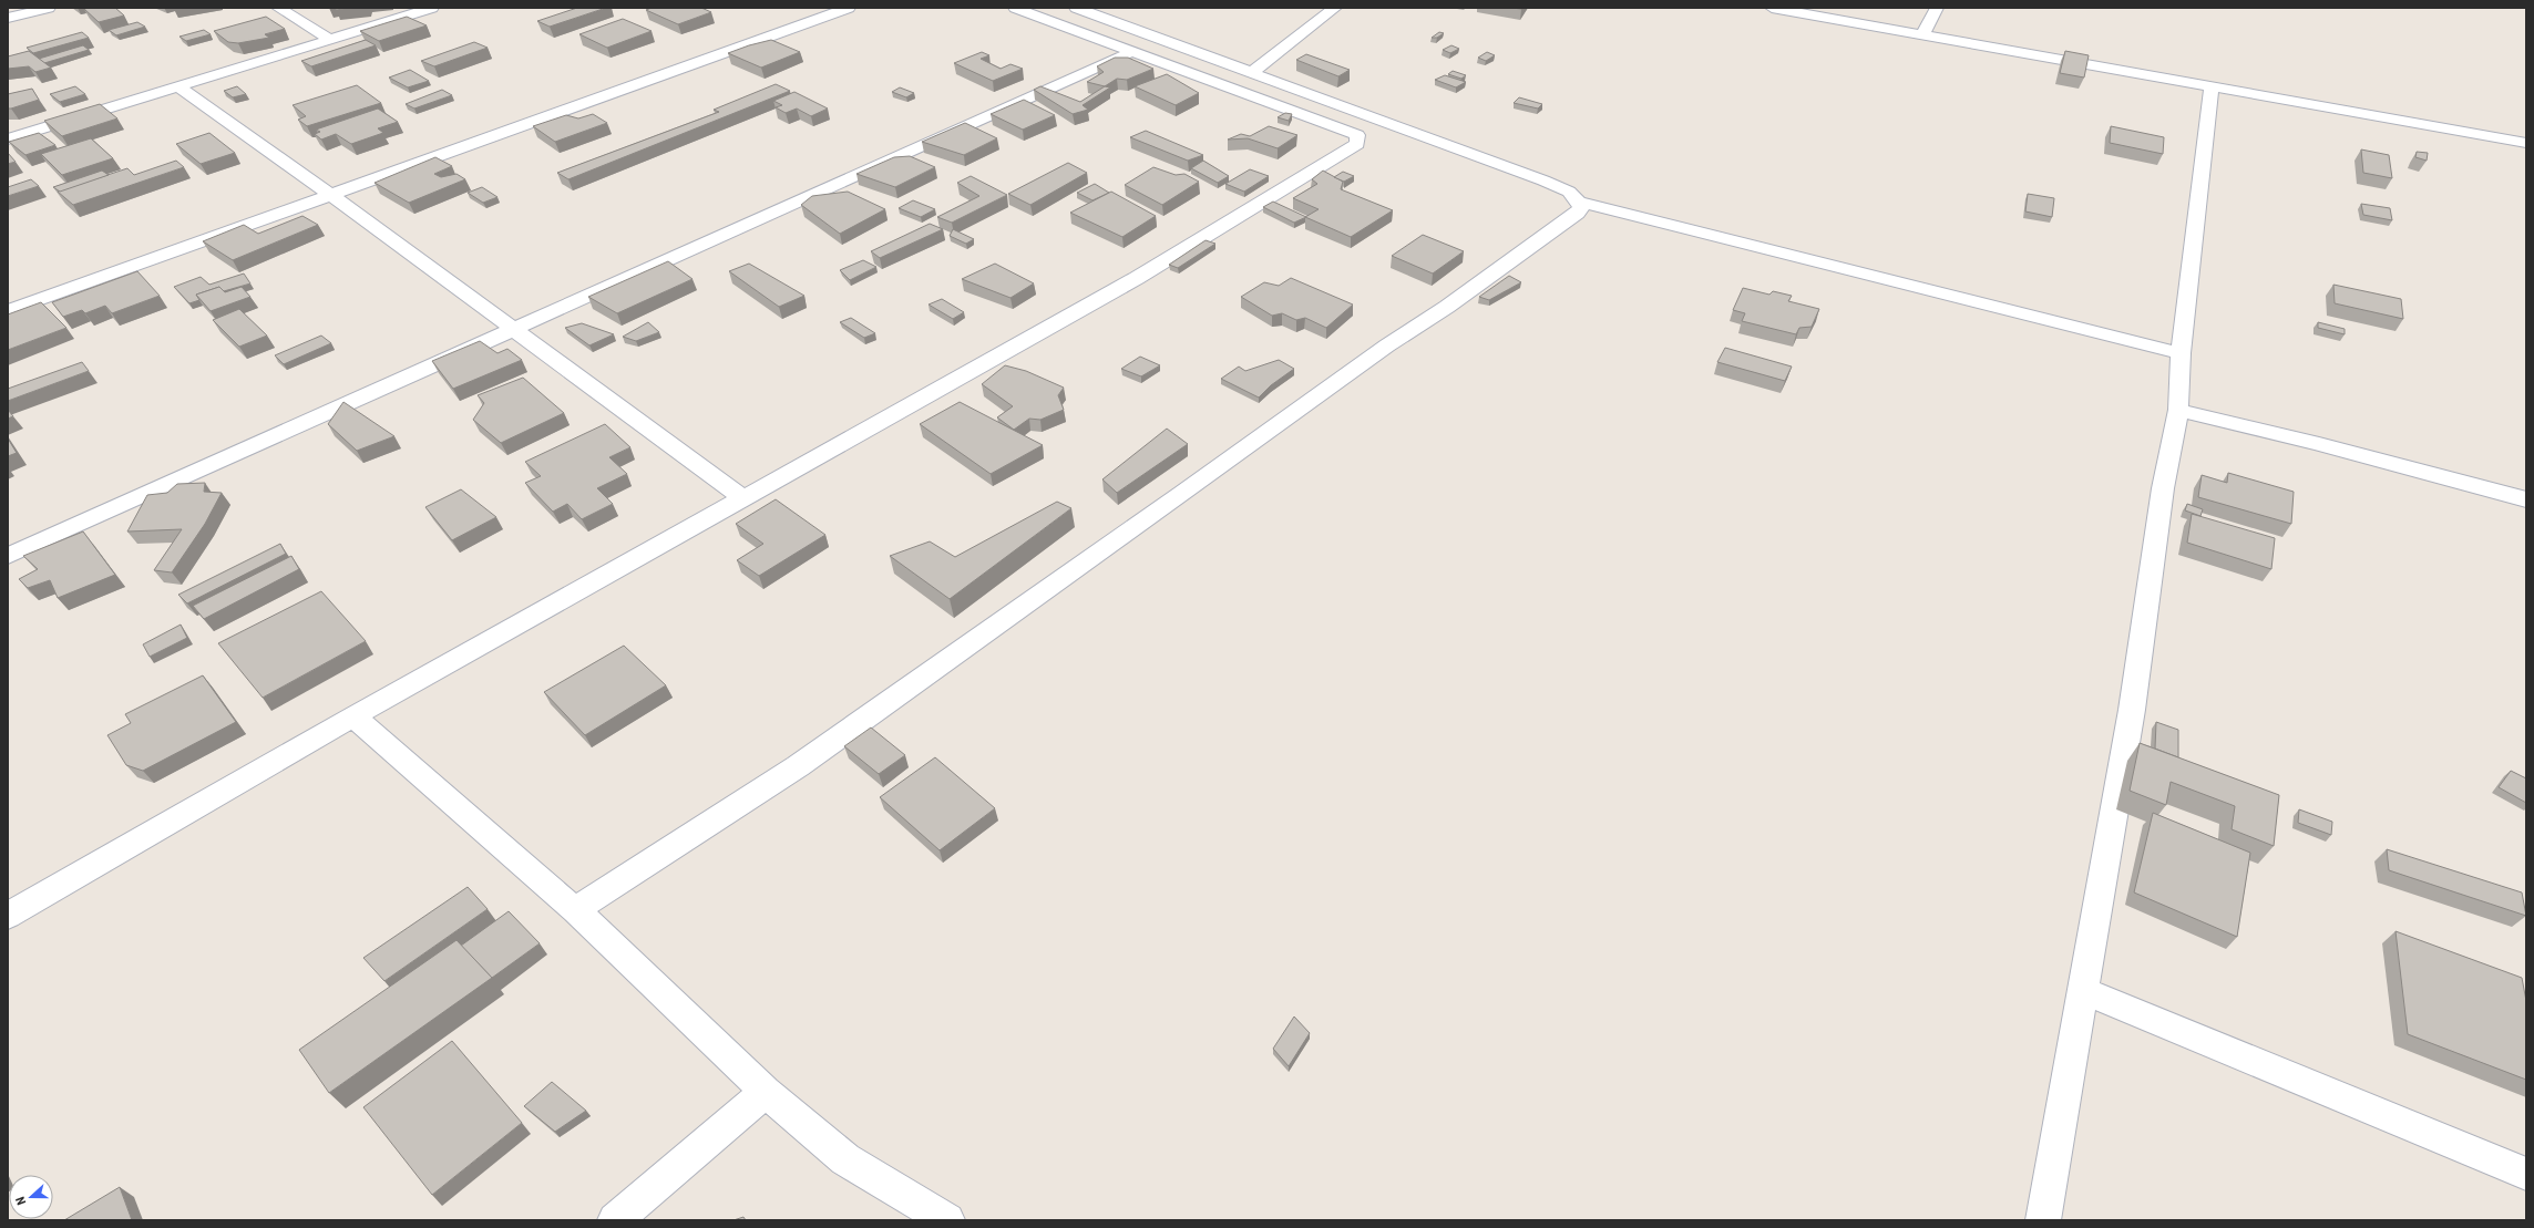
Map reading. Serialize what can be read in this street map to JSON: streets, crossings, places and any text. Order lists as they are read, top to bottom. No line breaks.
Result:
{"north":"left"}
